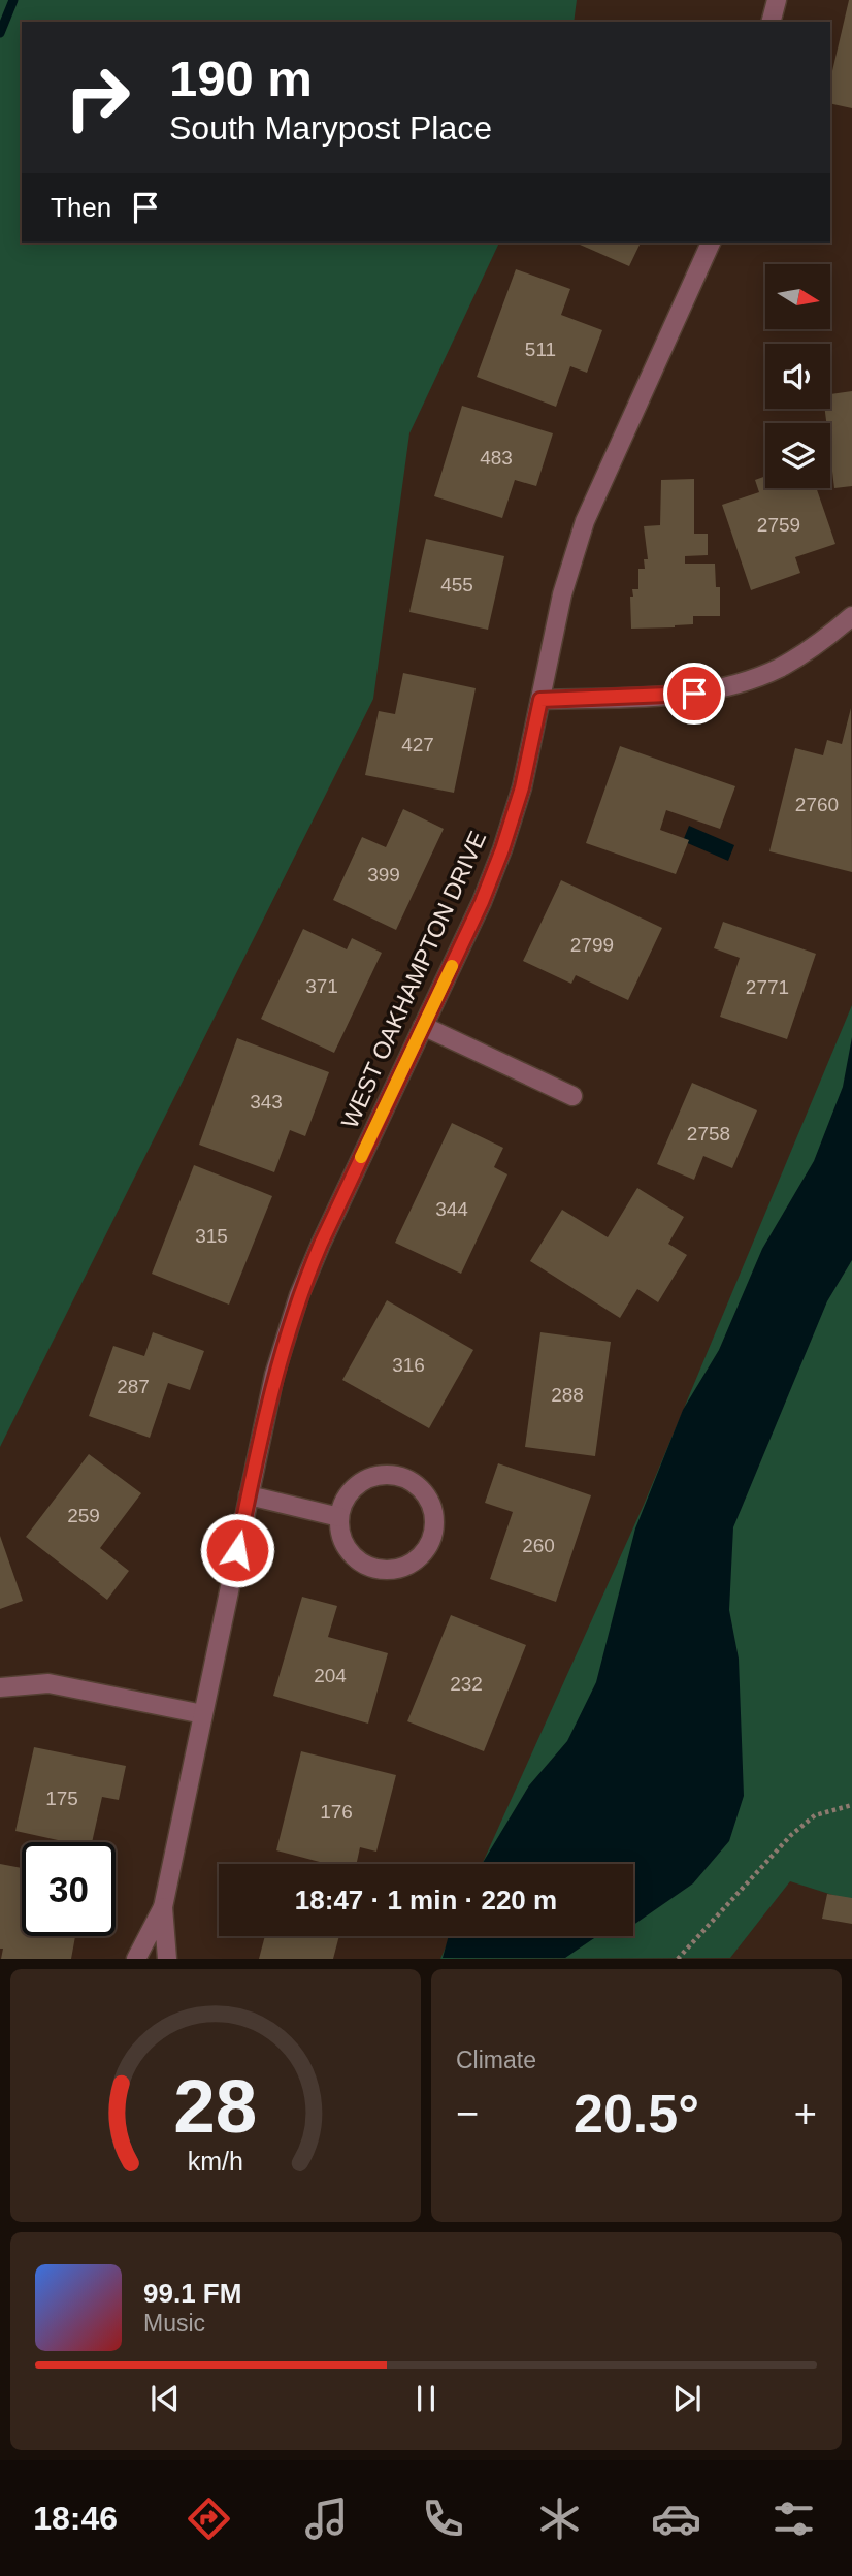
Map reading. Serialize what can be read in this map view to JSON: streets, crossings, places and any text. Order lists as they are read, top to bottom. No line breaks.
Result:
{"streets":{"street":["WEST OAKHAMPTON DRIVE"]},"house_numbers":["511","483","2759","455","427","2760","399","2799","371","2771","343","2758","344","315","316","287","288","259","260","204","232","175","176"],"north":"right","page":{"turn":["190 m","South Marypost Place"],"then":"Then","limit":"30","trip":"18:47 · 1 min · 220 m","tile":"Climate","heat":["−","20.5°","+"],"song":["99.1 FM","Music"],"tabs":"18:46","gauge":["28","km/h"]}}
